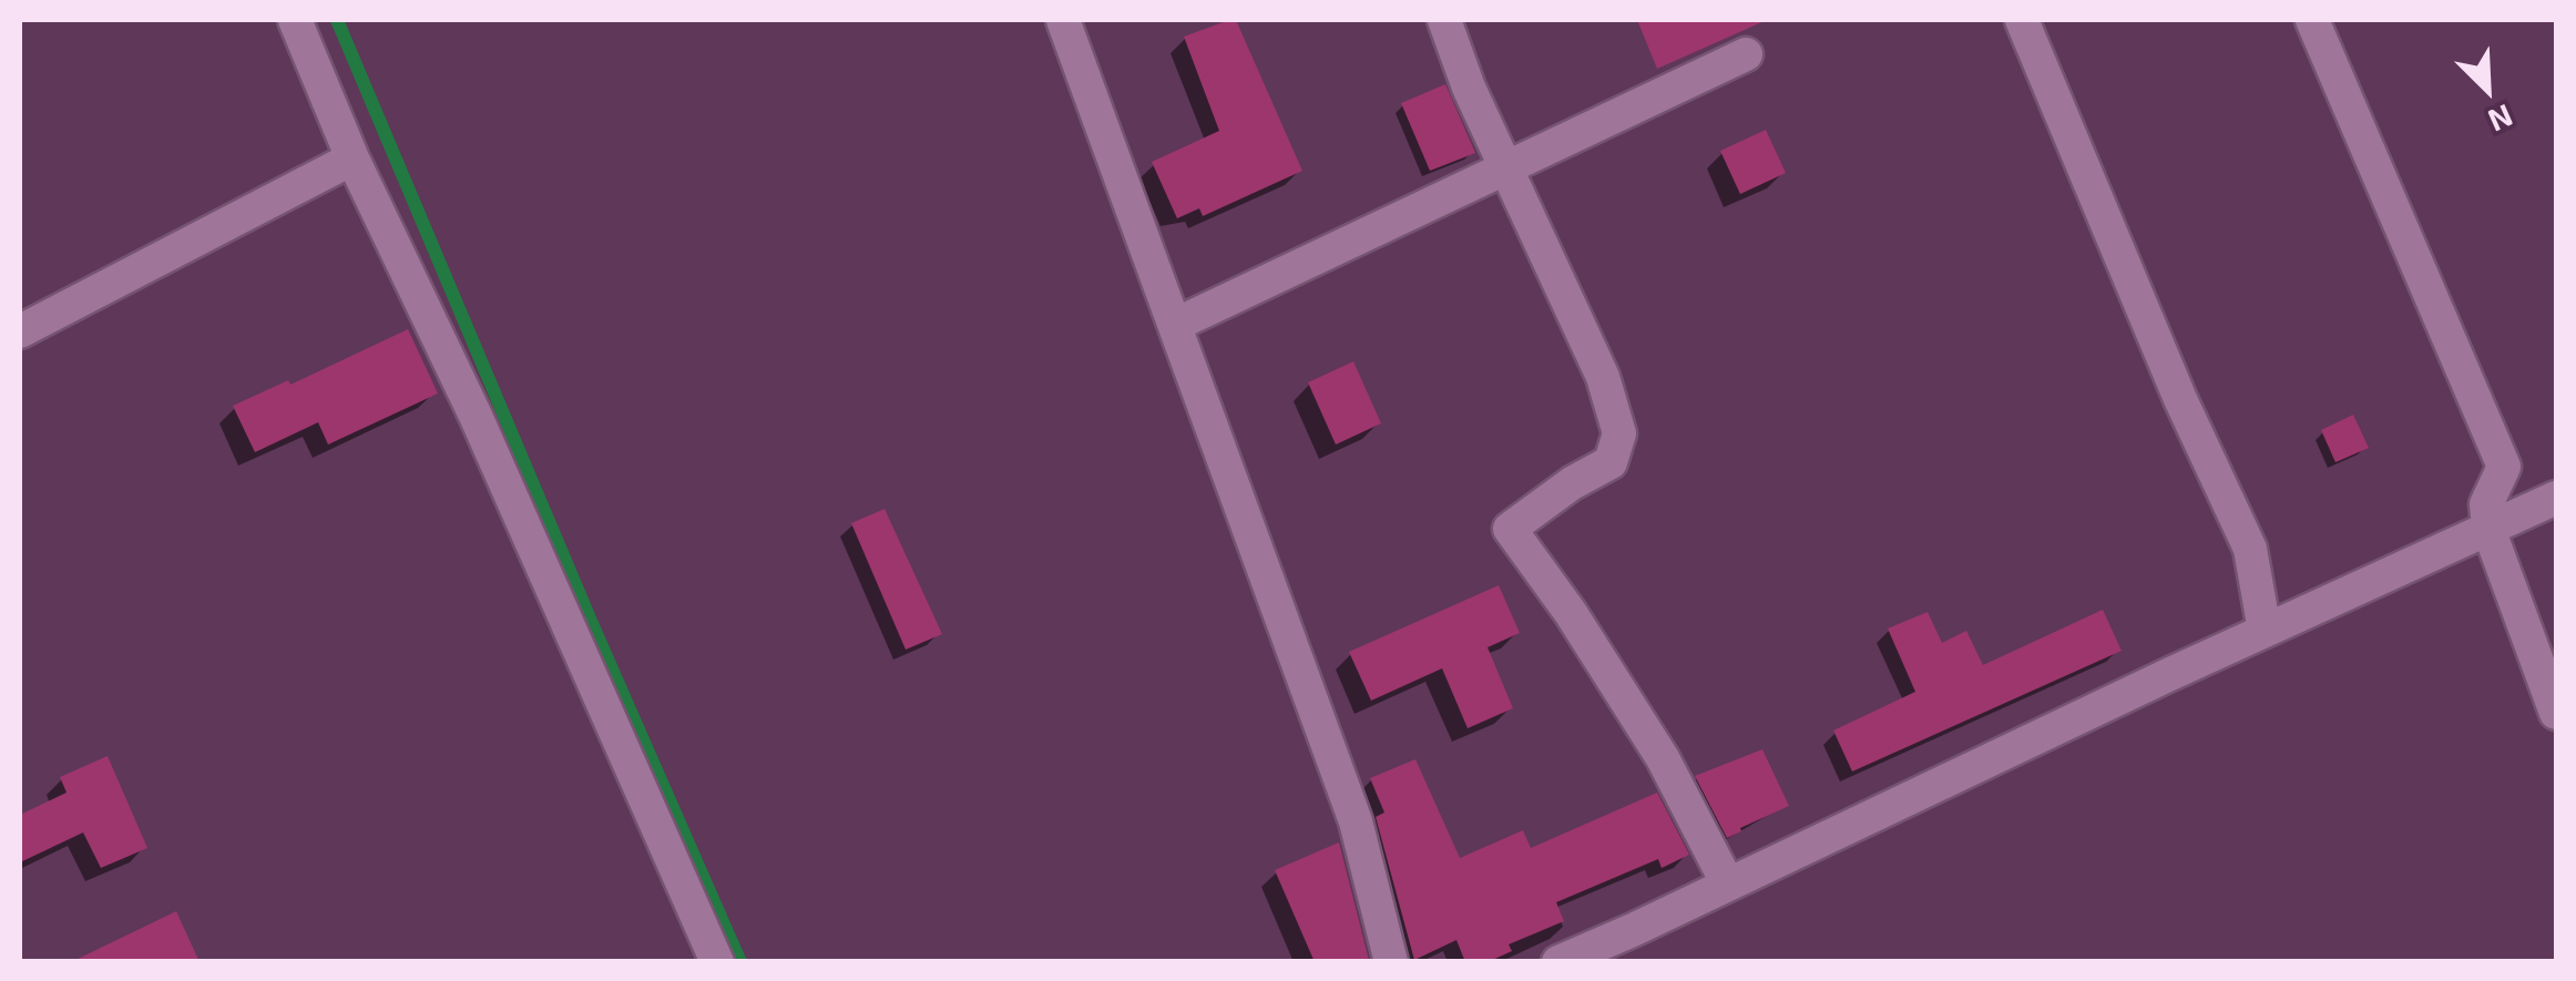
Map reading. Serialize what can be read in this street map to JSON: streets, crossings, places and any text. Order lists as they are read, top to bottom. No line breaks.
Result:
{"north":"bottom right"}
